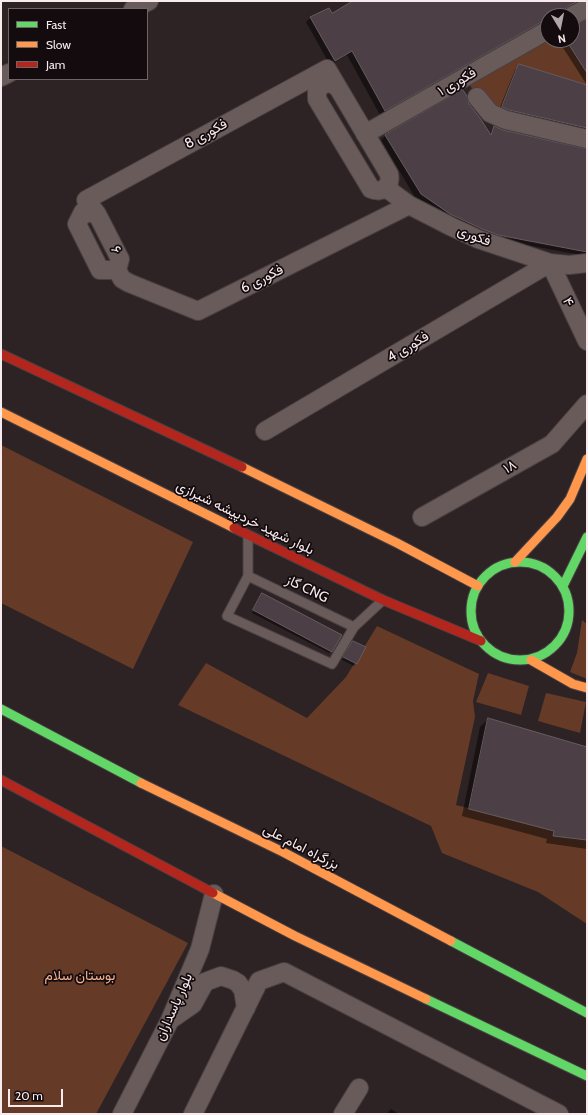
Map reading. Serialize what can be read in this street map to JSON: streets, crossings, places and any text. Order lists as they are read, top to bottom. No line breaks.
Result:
{"streets":{"main road":["بلوار شهید خردپیشه شیرازی","بزرگراه امام علی"],"street":["فکوری ۱","فکوری 8","فکوری","۶","فکوری 6","۴","فکوری 4","۱۸","بلوار پاسداران"],"lane":["گاز CNG"]},"crossings":[["فکوری 8","فکوری"],["فکوری 8","۶"],["فکوری","فکوری 6"],["فکوری","۴"],["فکوری","فکوری 4"],["۶","فکوری 6"],["۴","فکوری 4"]],"parks":["بوستان سلام"],"legend":["Fast","Slow","Jam"],"scale_bar":"20 m","north":"bottom"}
